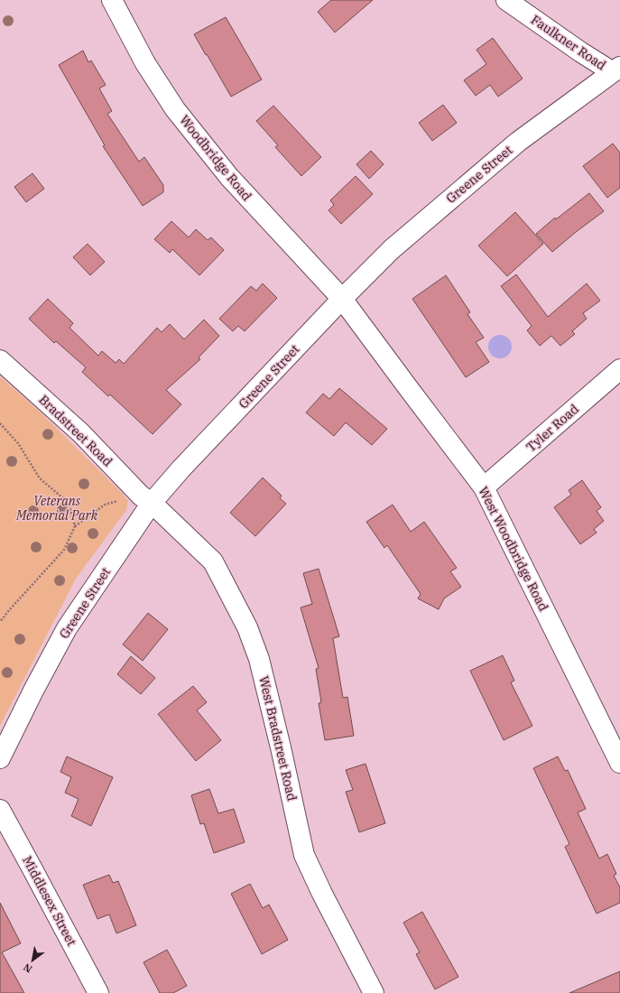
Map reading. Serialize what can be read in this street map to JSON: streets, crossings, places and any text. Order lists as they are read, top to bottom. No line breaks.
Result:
{"streets":{"street":["Faulkner Road","Woodbridge Road","Greene Street","Tyler Road","Bradstreet Road","West Woodbridge Road","West Bradstreet Road","Middlesex Street"]},"crossings":[["Faulkner Road","Greene Street"],["Woodbridge Road","Greene Street"],["Woodbridge Road","West Woodbridge Road"],["Greene Street","Bradstreet Road"],["Greene Street","West Woodbridge Road"],["Greene Street","West Bradstreet Road"],["Tyler Road","West Woodbridge Road"],["Bradstreet Road","West Bradstreet Road"]],"parks":["Veterans Memorial Park"],"north":"bottom left"}
